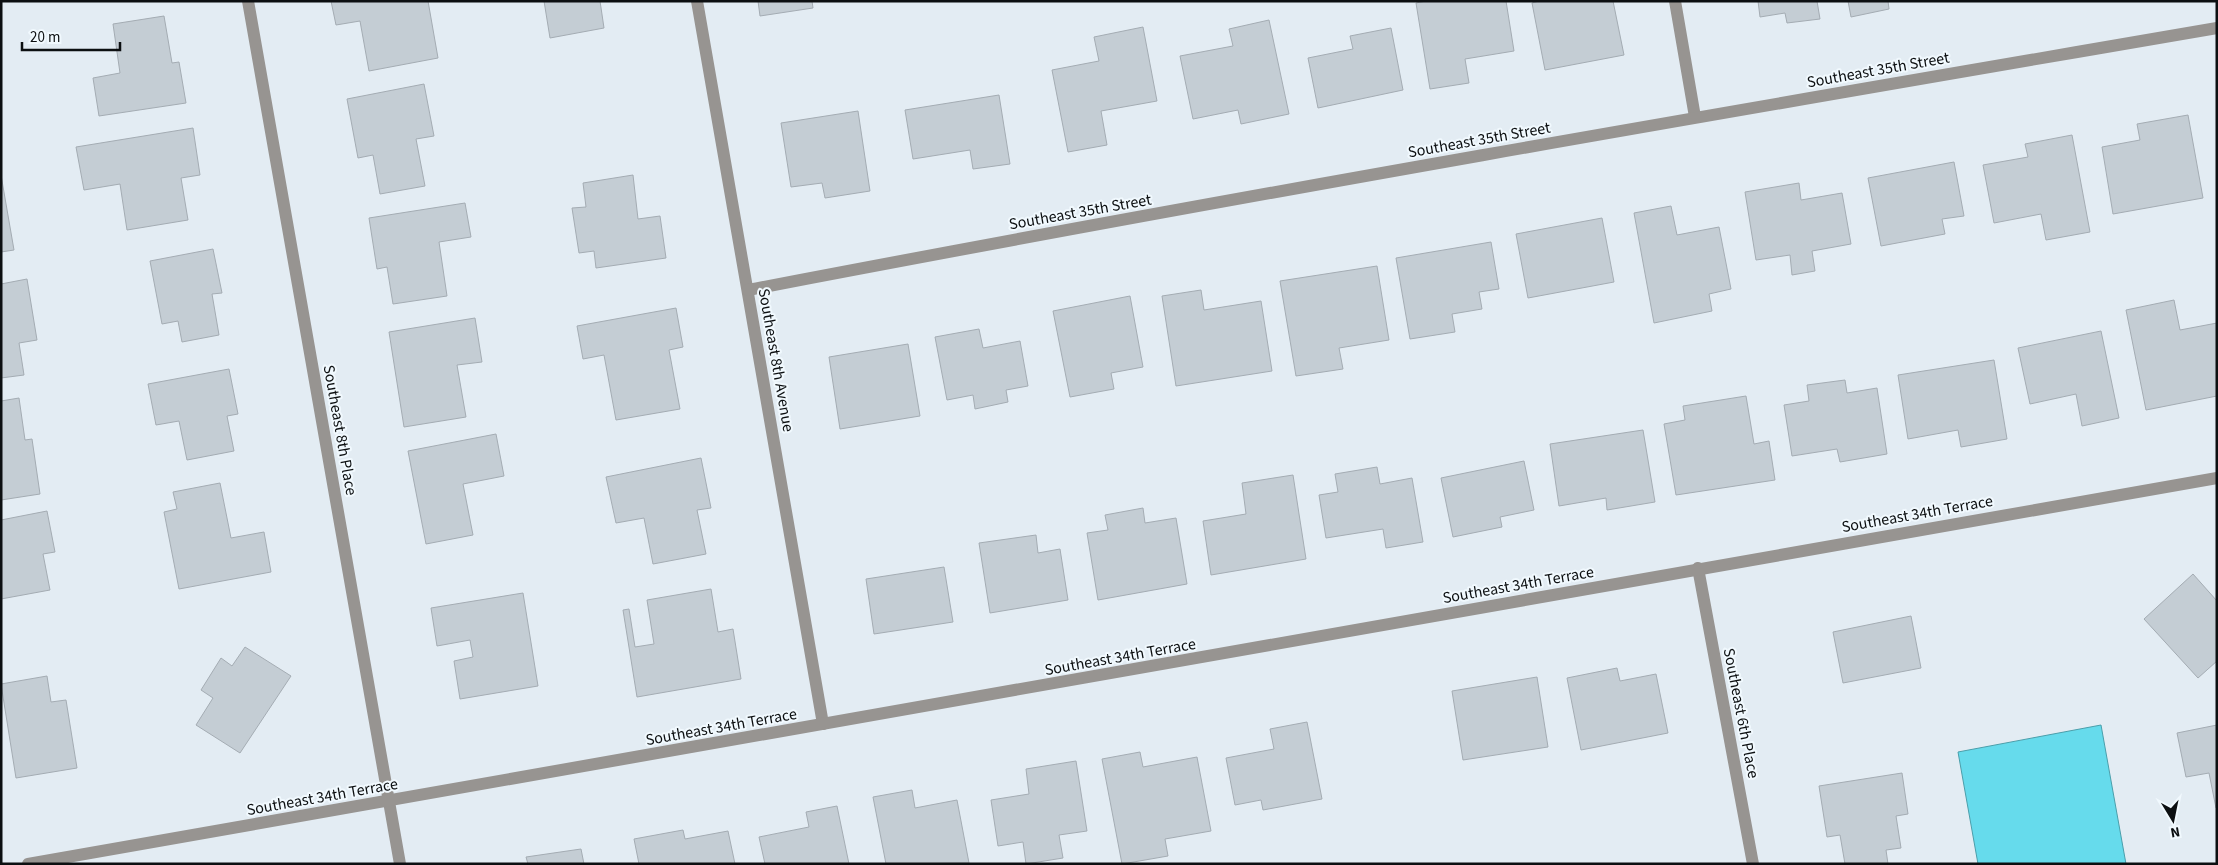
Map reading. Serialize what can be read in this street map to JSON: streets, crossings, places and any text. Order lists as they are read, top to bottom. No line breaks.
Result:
{"streets":{"street":["Southeast 35th Street","Southeast 8th Avenue","Southeast 8th Place","Southeast 34th Terrace","Southeast 6th Place"]},"crossings":[["Southeast 35th Street","Southeast 8th Avenue"],["Southeast 8th Avenue","Southeast 34th Terrace"],["Southeast 8th Place","Southeast 34th Terrace"],["Southeast 34th Terrace","Southeast 6th Place"]],"scale_bar":"20 m","north":"bottom"}
